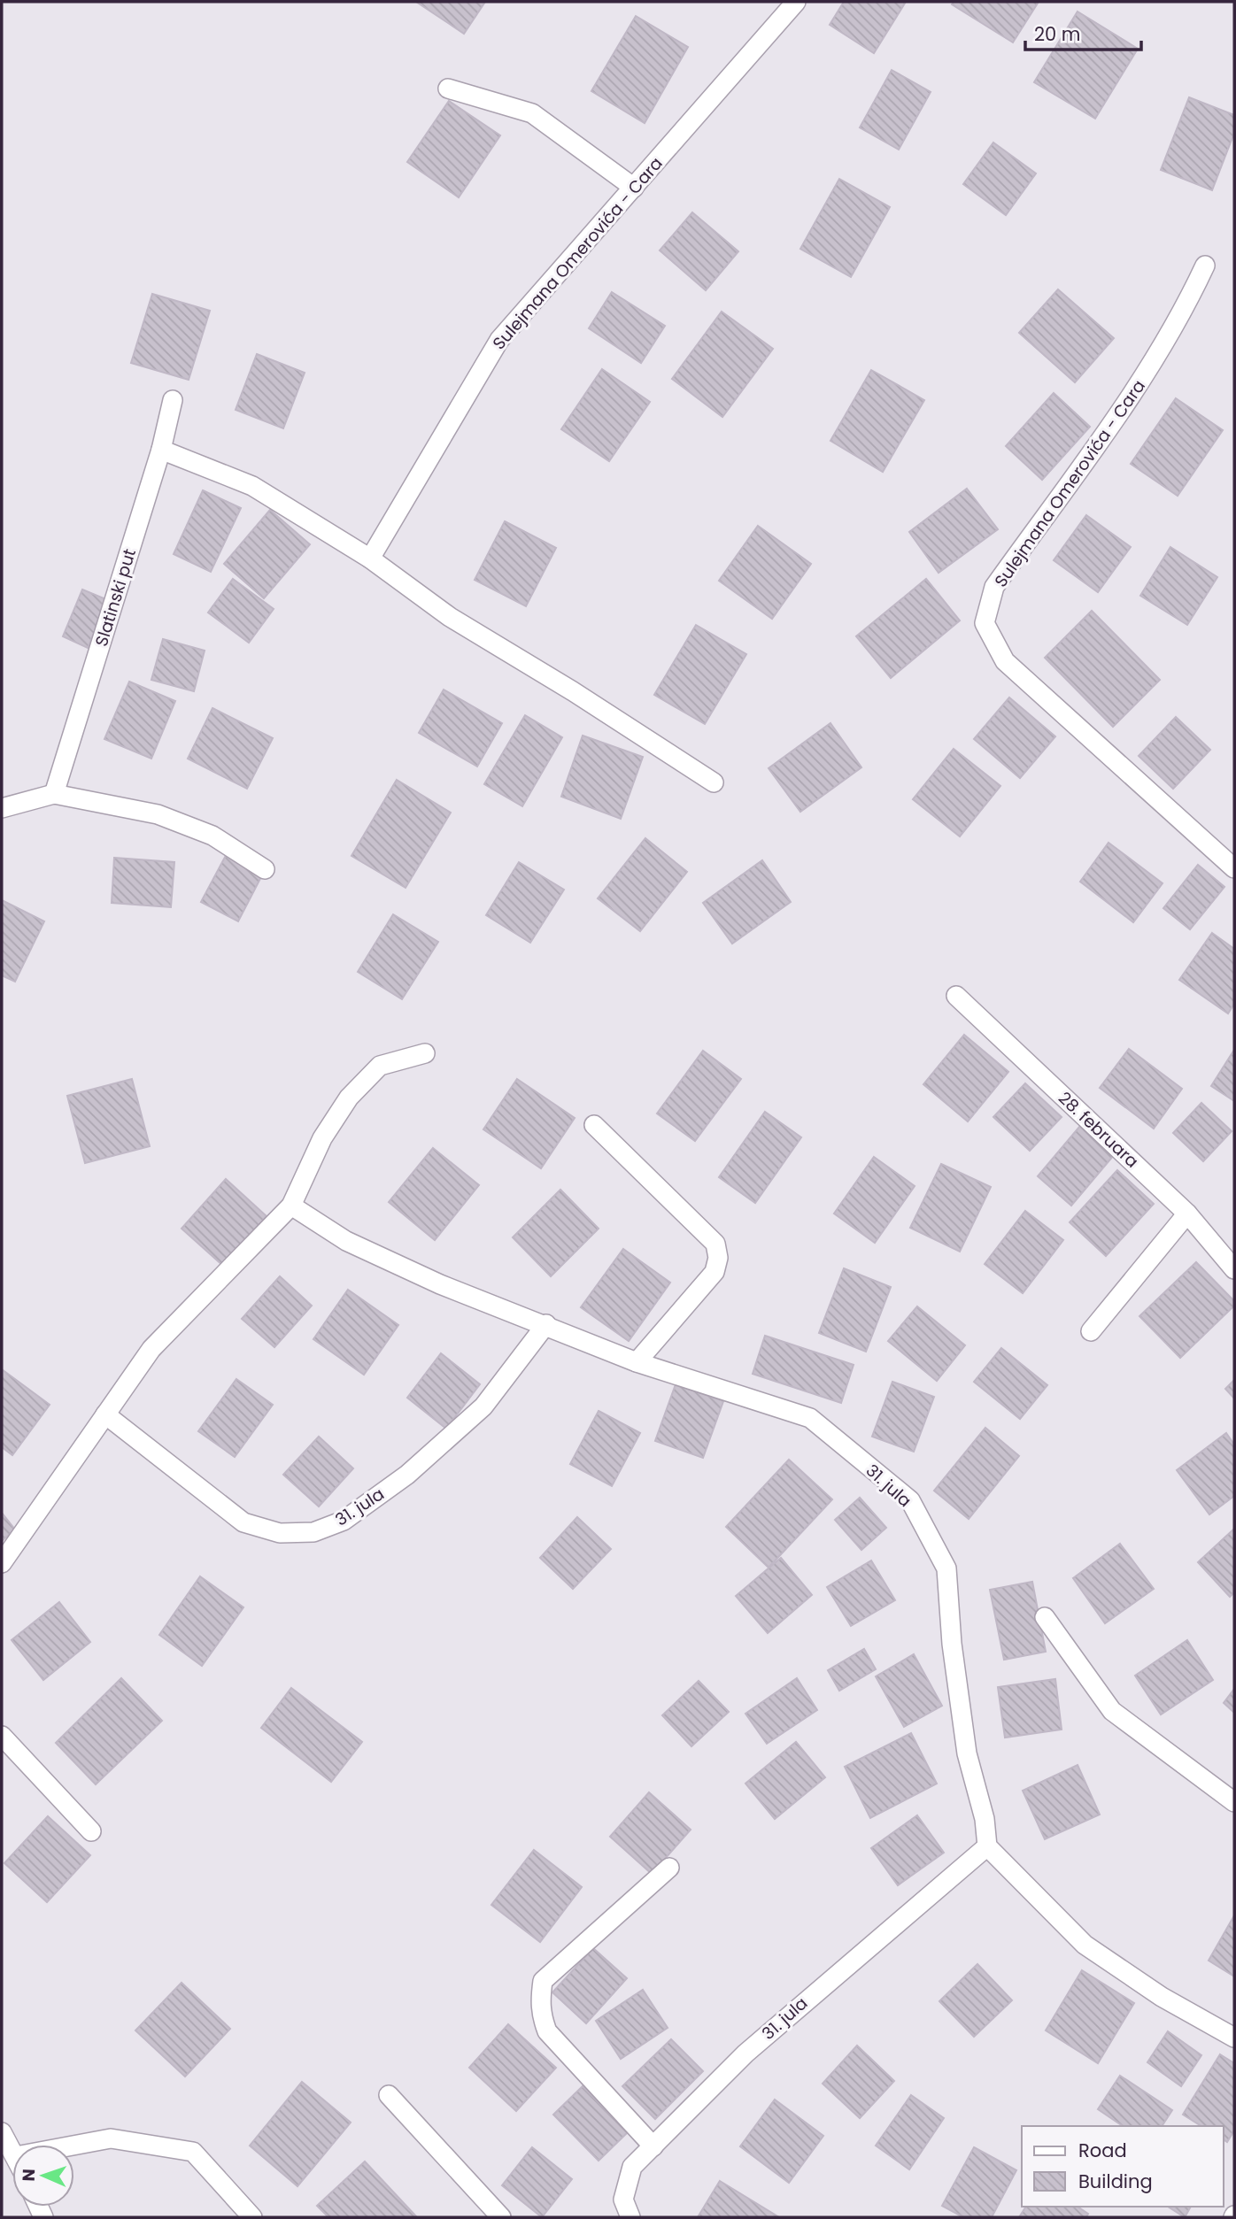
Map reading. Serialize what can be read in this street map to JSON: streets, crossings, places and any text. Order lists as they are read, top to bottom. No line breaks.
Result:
{"streets":{"street":["Sulejmana Omerovića - Cara","Slatinski put","28. februara","31. jula"]},"legend":["Road","Building"],"scale_bar":"20 m","north":"left"}
